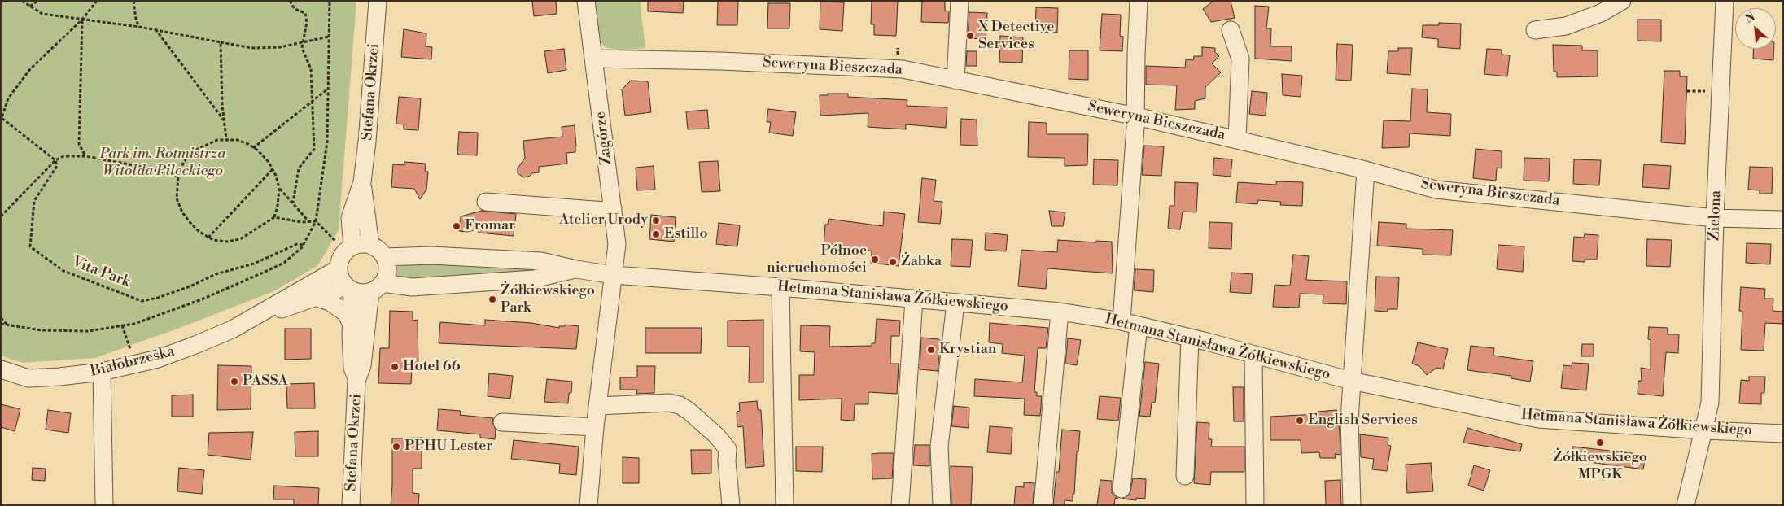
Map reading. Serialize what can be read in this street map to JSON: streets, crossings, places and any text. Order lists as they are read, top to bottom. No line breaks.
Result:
{"streets":{"street":["Seweryna Bieszczada","Stefana Okrzei","Zagórze","Zielona","Hetmana Stanisława Żółkiewskiego","Białobrzeska"],"path":["Vita Park"]},"crossings":[["Seweryna Bieszczada","Zagórze"],["Seweryna Bieszczada","Zielona"],["Stefana Okrzei","Hetmana Stanisława Żółkiewskiego"],["Stefana Okrzei","Białobrzeska"],["Zagórze","Hetmana Stanisława Żółkiewskiego"],["Zielona","Hetmana Stanisława Żółkiewskiego"],["Hetmana Stanisława Żółkiewskiego","Białobrzeska"]],"parks":["Park im. Rotmistrza Witolda Pileckiego"],"places":["X Detective Services","Atelier Urody","Fromar","Estillo","Północ nieruchomości","Żabka","Żółkiewskiego Park","Krystian","Hotel 66","PASSA","English Services","Żółkiewskiego MPGK","PPHU Lester"],"north":"top left"}
